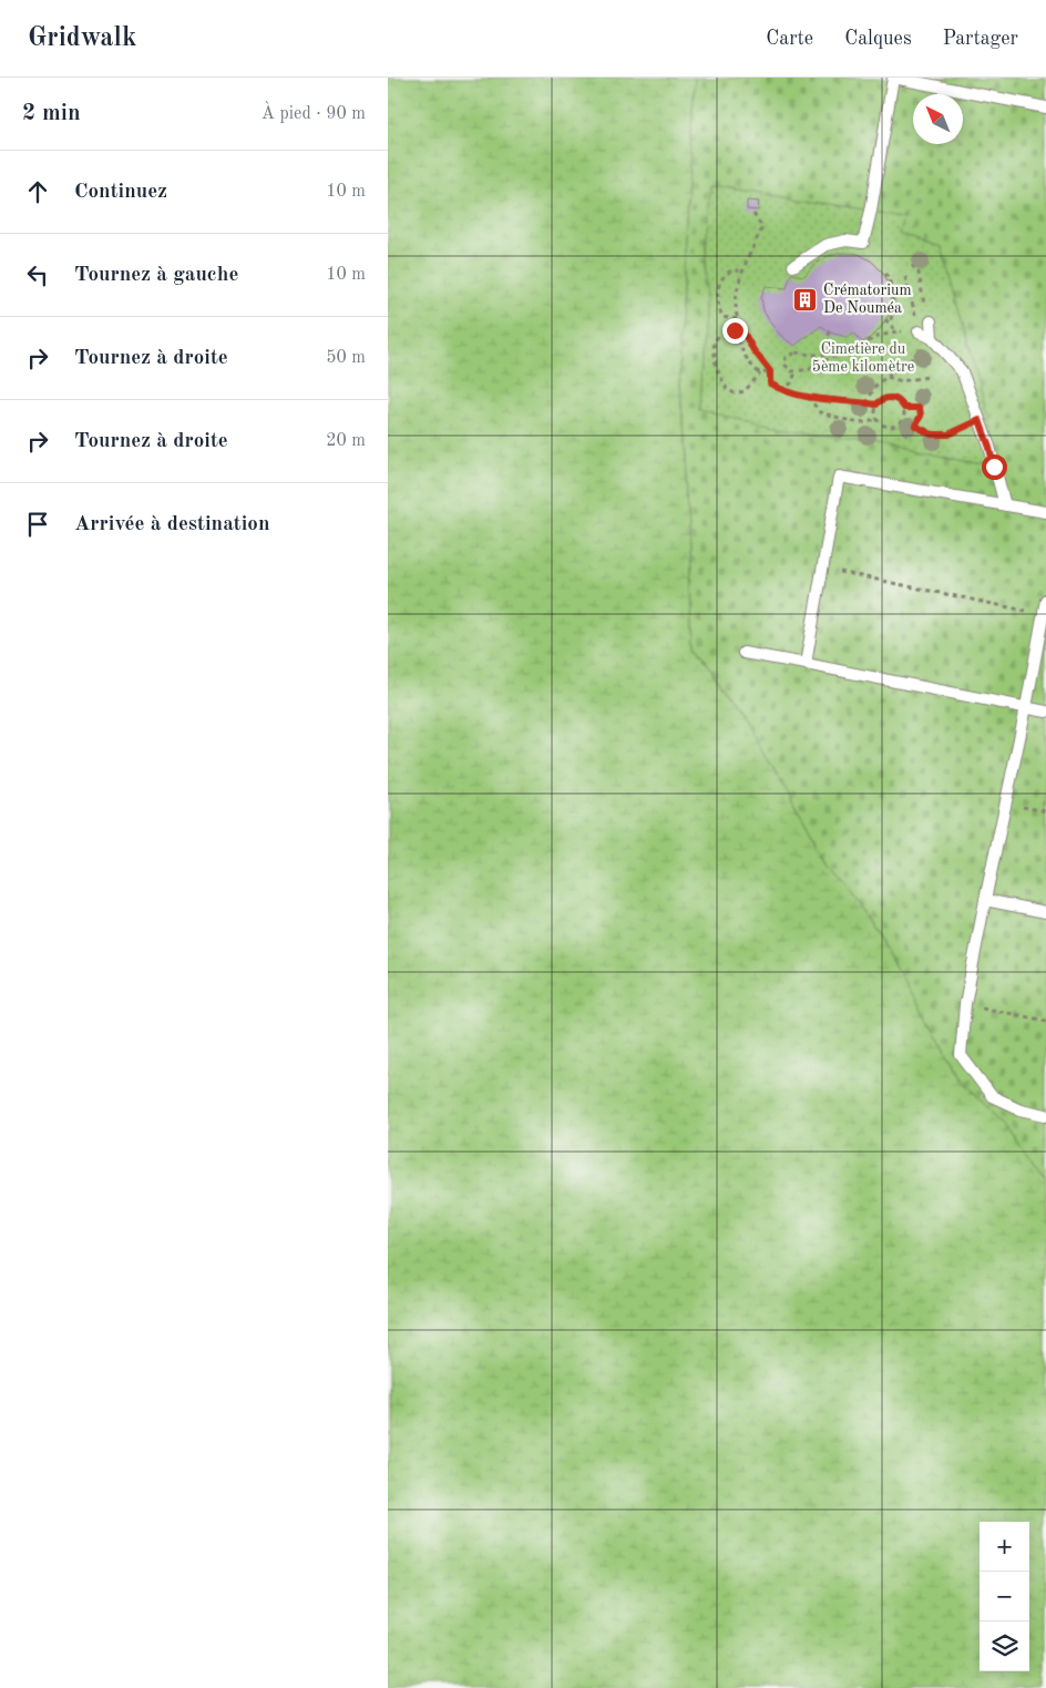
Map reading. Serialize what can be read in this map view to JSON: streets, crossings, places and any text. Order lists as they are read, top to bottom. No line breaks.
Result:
{"parks":["Cimetière du 5ème kilomètre"],"places":{"building":["Crématorium De Nouméa"]},"north":"top left","page":{"header":"Gridwalk","nav":["Carte","Calques","Partager"],"heading":["2 min","À pied · 90 m"],"list":[["Continuez","10 m"],["Tournez à gauche","10 m"],["Tournez à droite","50 m"],["Tournez à droite","20 m"],"Arrivée à destination"],"map_buttons":["+","−"]}}
